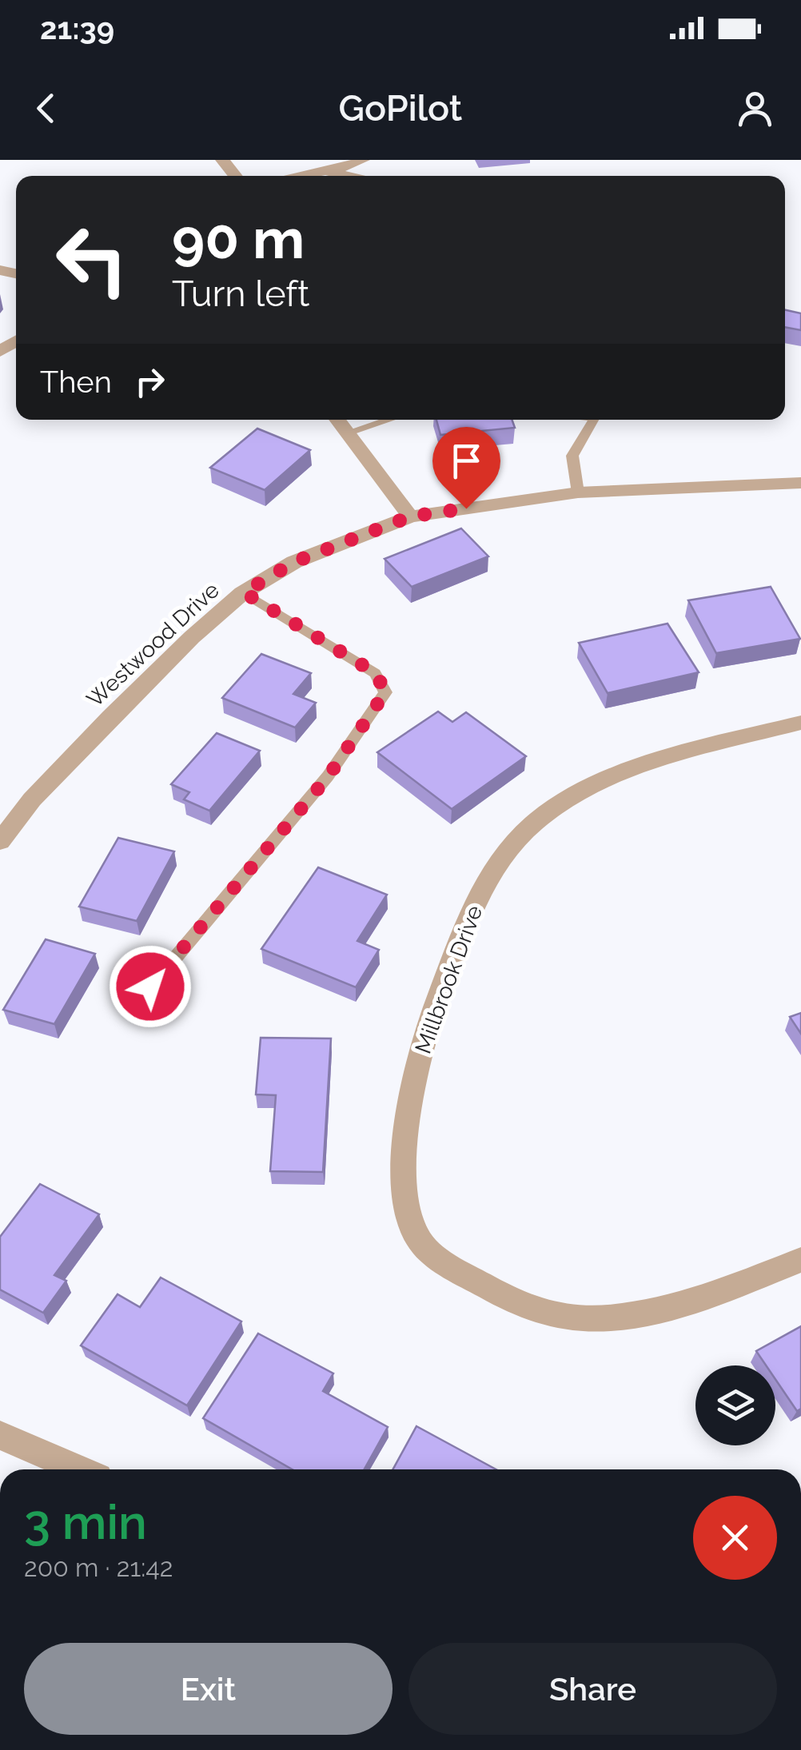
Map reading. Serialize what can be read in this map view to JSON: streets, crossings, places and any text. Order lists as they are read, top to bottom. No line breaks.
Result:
{"streets":{"street":["Westwood Drive","Millbrook Drive"]},"page":{"status":"21:39","header":"GoPilot","turn":["90 m","Turn left"],"then":"Then","heading":["3 min","200 m · 21:42"],"buttons":["Exit","Share"]}}
